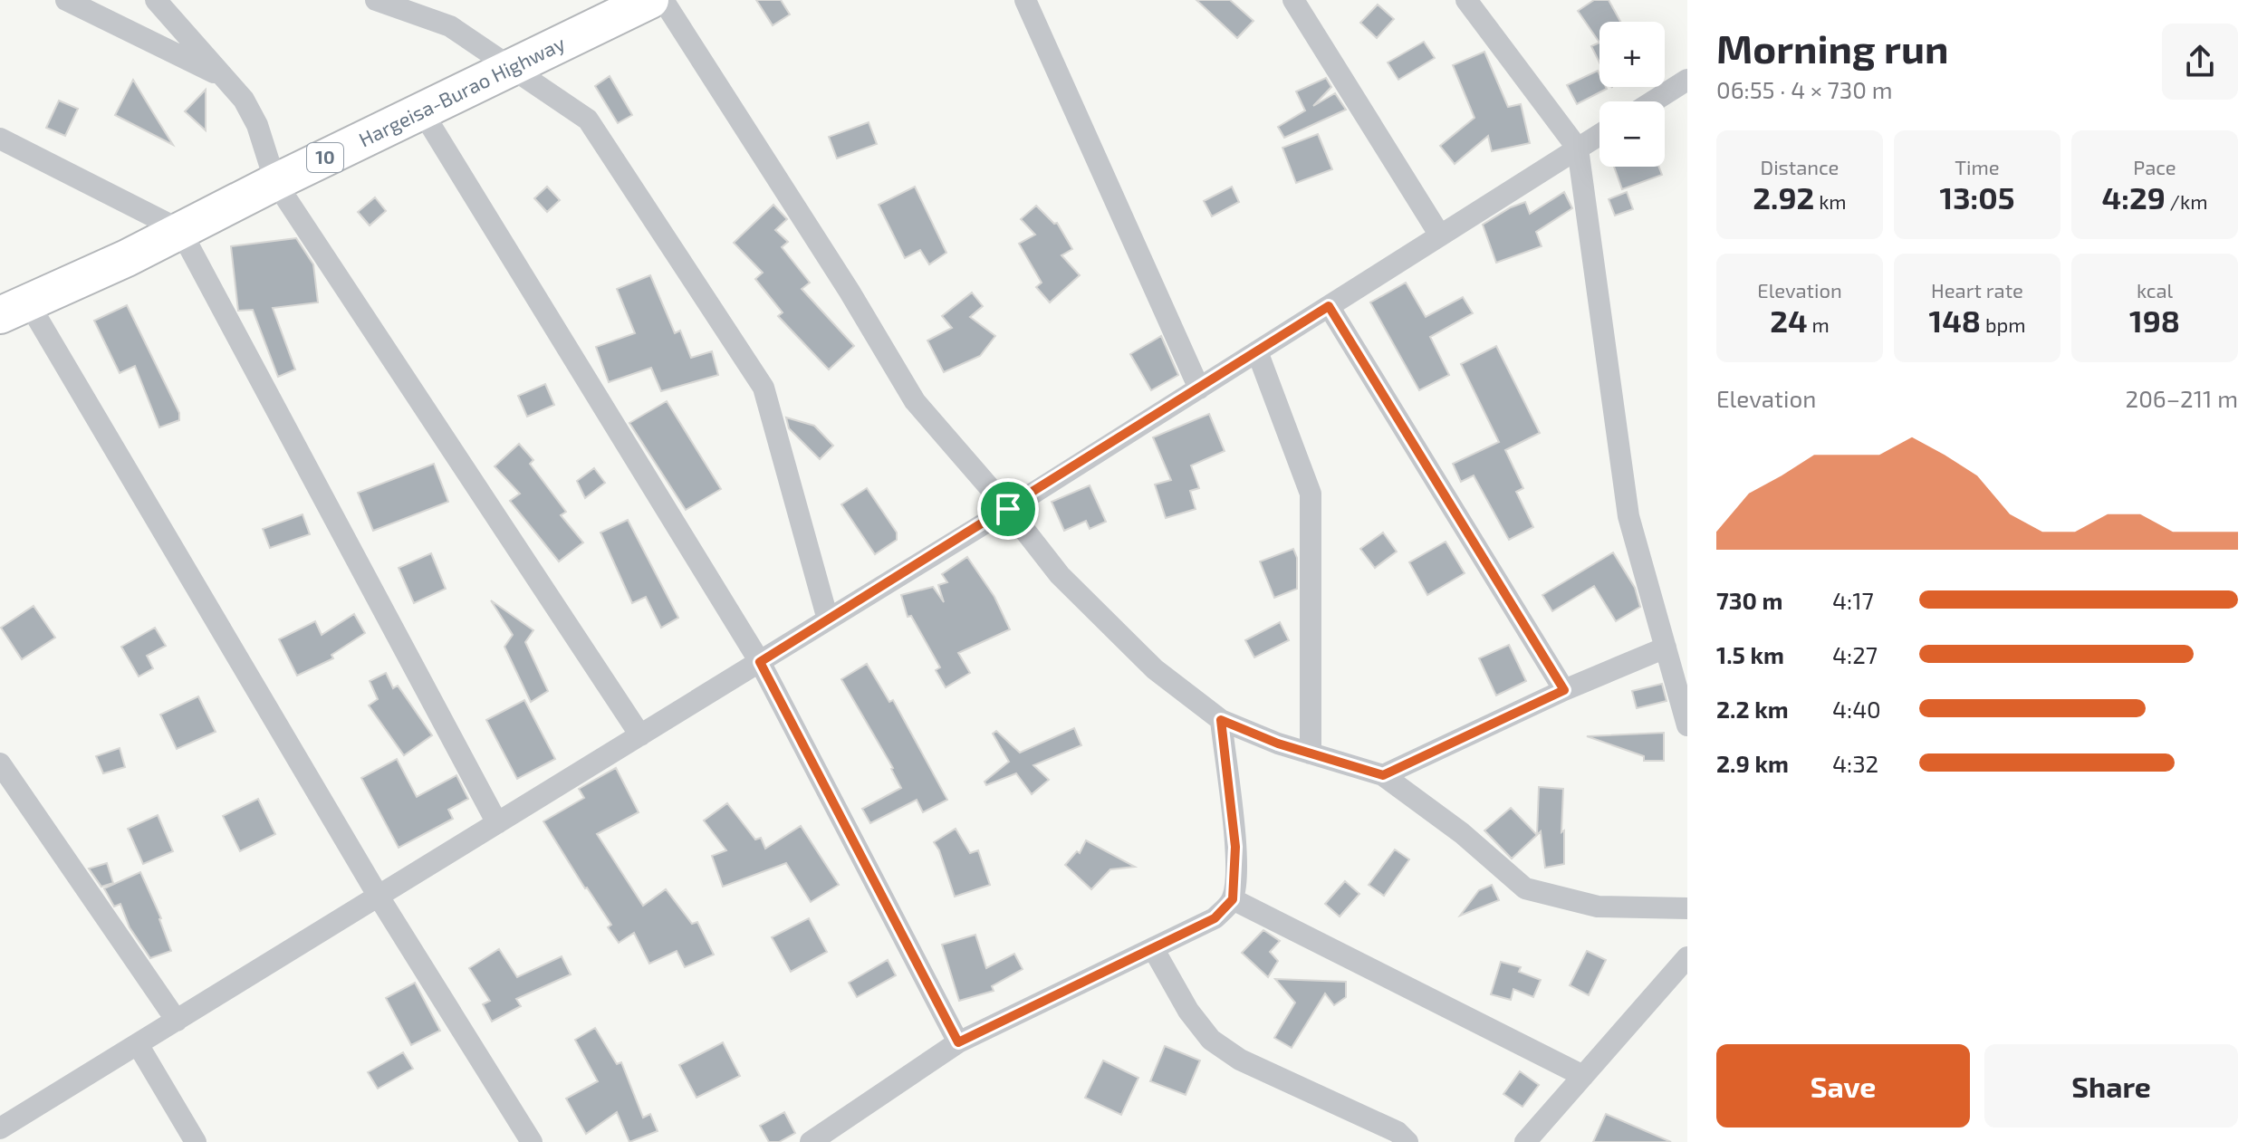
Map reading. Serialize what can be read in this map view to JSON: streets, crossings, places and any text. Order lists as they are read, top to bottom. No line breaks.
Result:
{"streets":{"highway":["Hargeisa-Burao Highway","10"]},"page":{"heading":["Morning run","06:55 · 4 × 730 m"],"map_buttons":["+","−"],"stats":[["Distance","2.92 km"],["Time","13:05"],["Pace","4:29 /km"],["Elevation","24 m"],["Heart rate","148 bpm"],["kcal","198"]],"chart":["Elevation","206–211 m"],"list":[{"name":"730 m","note":"4:17"},{"name":"1.5 km","note":"4:27"},{"name":"2.2 km","note":"4:40"},{"name":"2.9 km","note":"4:32"}],"buttons":["Save","Share"]}}
